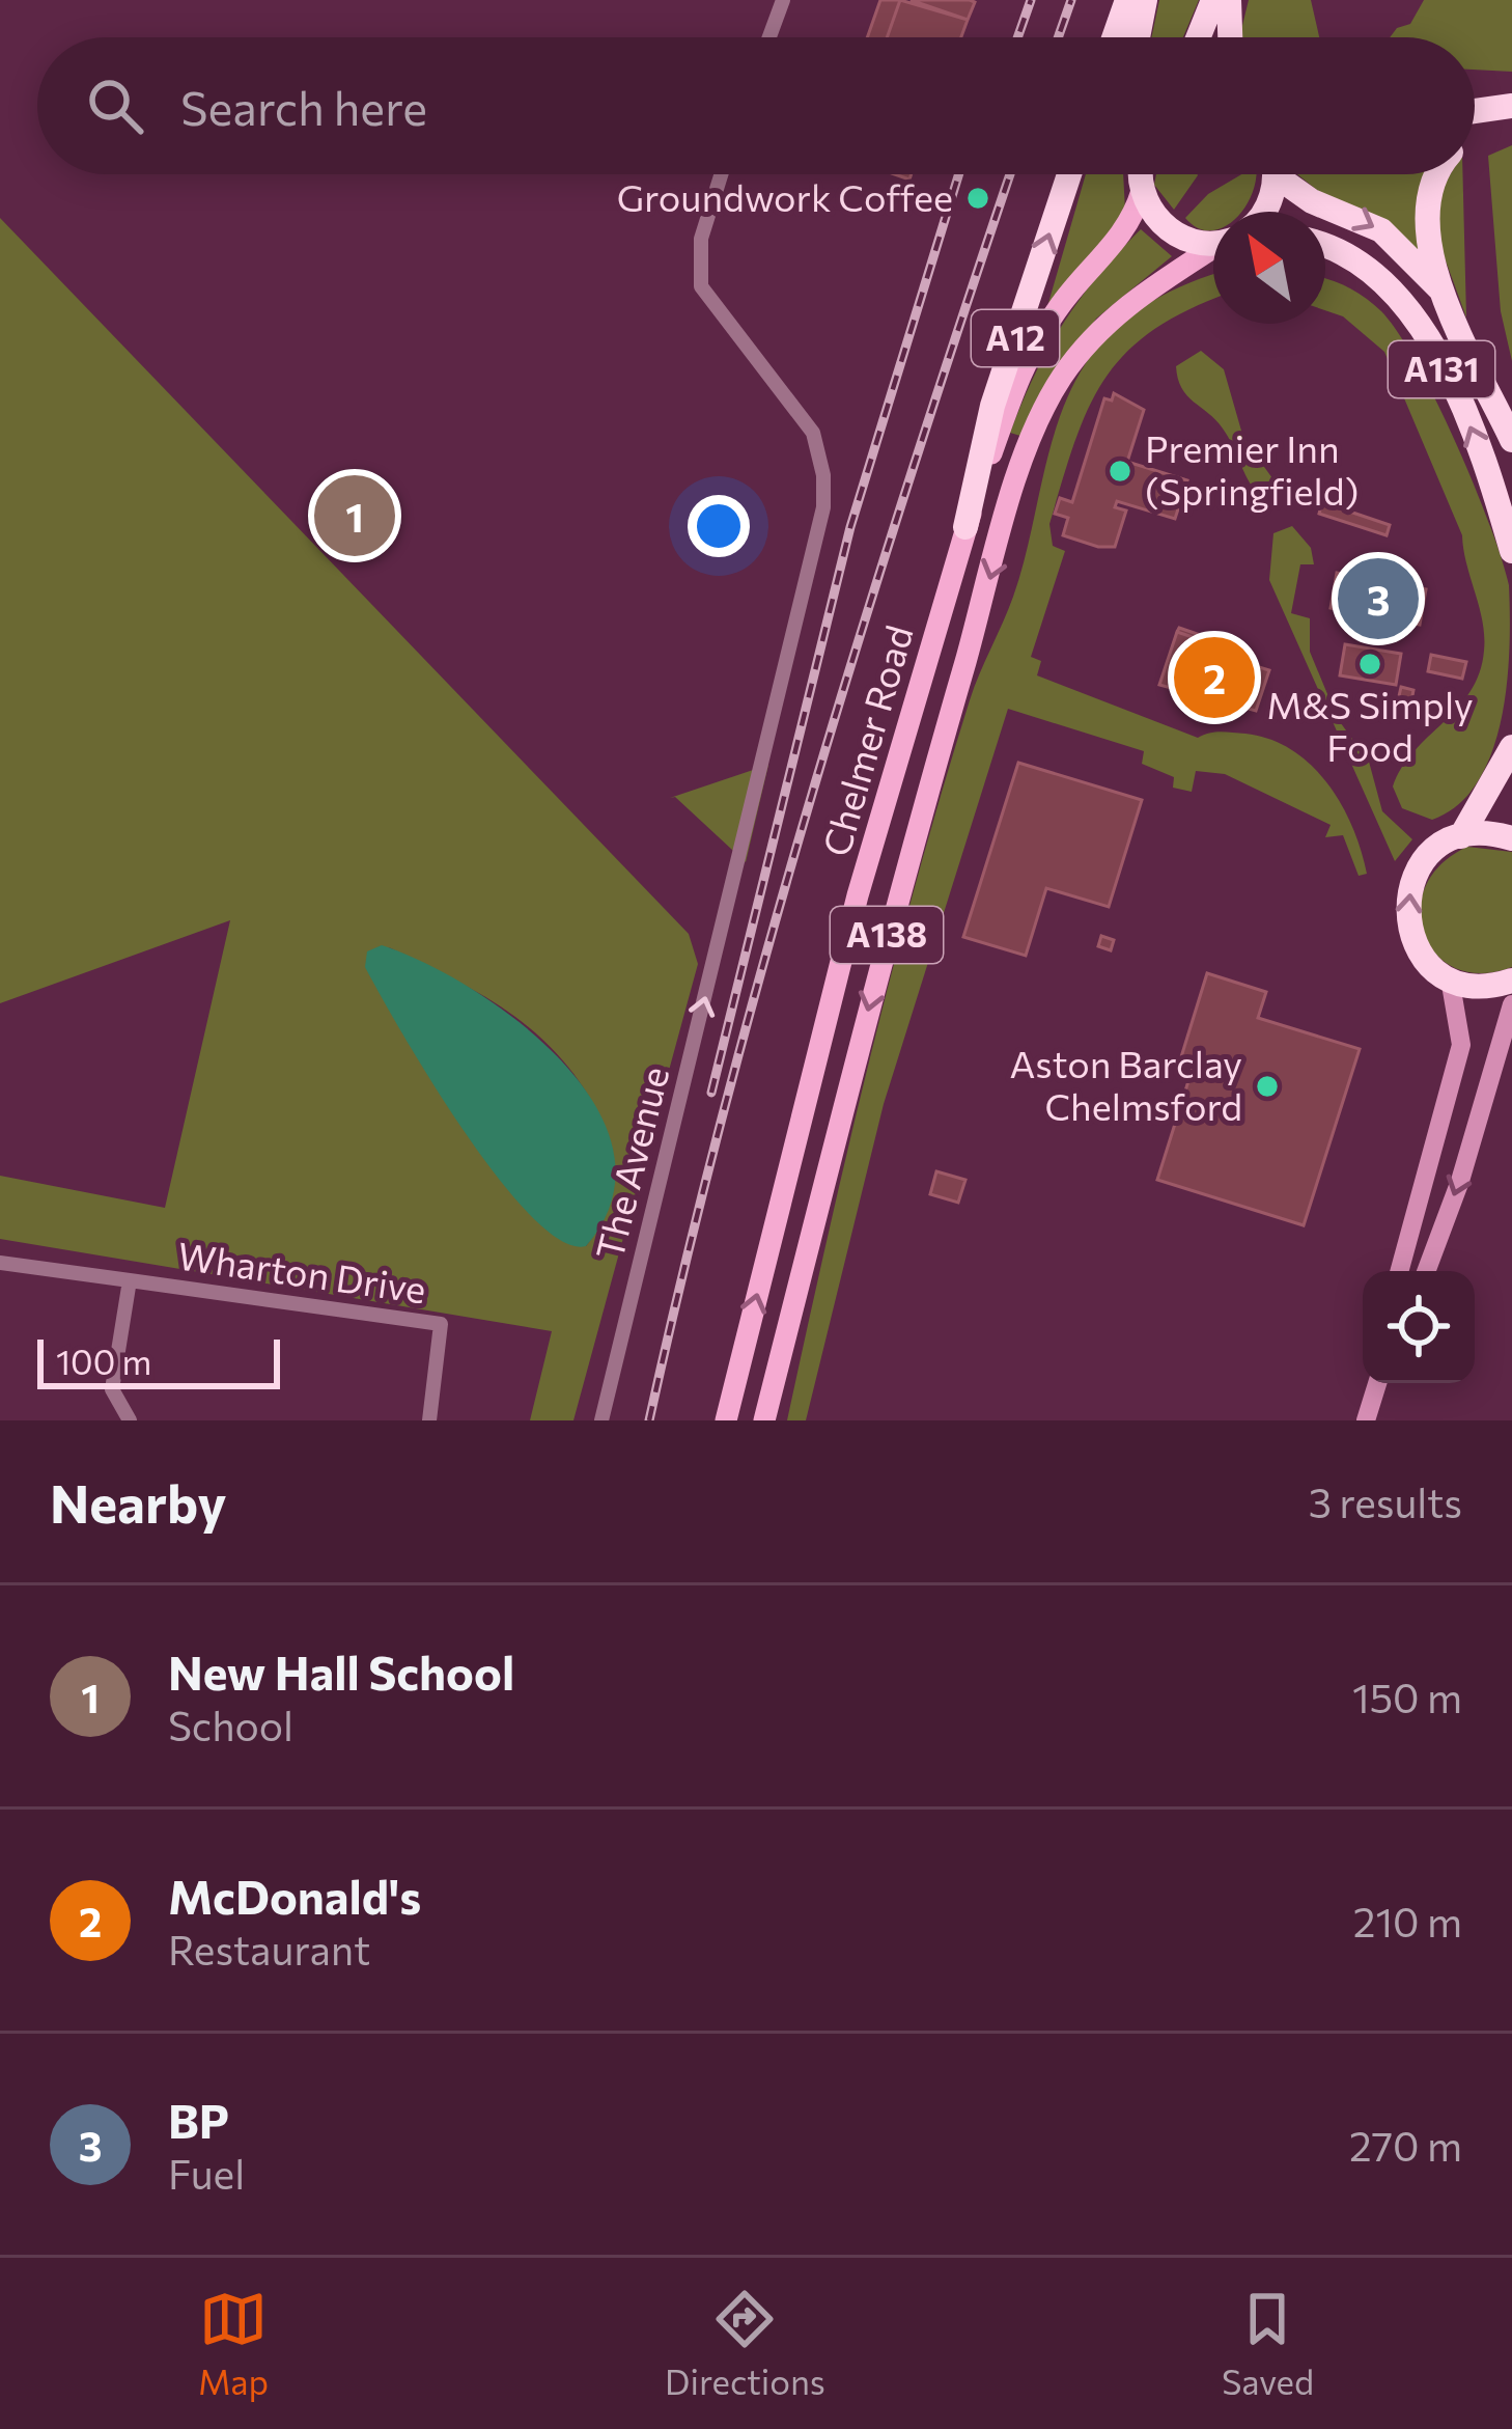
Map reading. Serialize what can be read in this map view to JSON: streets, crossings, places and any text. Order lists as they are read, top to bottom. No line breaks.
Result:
{"streets":{"highway":["A12","A131"],"main road":["Chelmer Road","A138"],"street":["The Avenue","Wharton Drive"]},"crossings":[["A12","Chelmer Road"]],"one_way":["The Avenue"],"places":["Groundwork Coffee","Premier Inn (Springfield)","M&S Simply Food","Aston Barclay Chelmsford"],"scale_bar":"100 m","north":"top left","page":{"search":"Search here","pins":["1","3","2"],"scale":"100 m","heading":["Nearby","3 results"],"list":[{"mark":"1","name":"New Hall School","note":"School","value":"150 m"},{"mark":"2","name":"McDonald's","note":"Restaurant","value":"210 m"},{"mark":"3","name":"BP","note":"Fuel","value":"270 m"}],"nav":["Map","Directions","Saved"]}}
